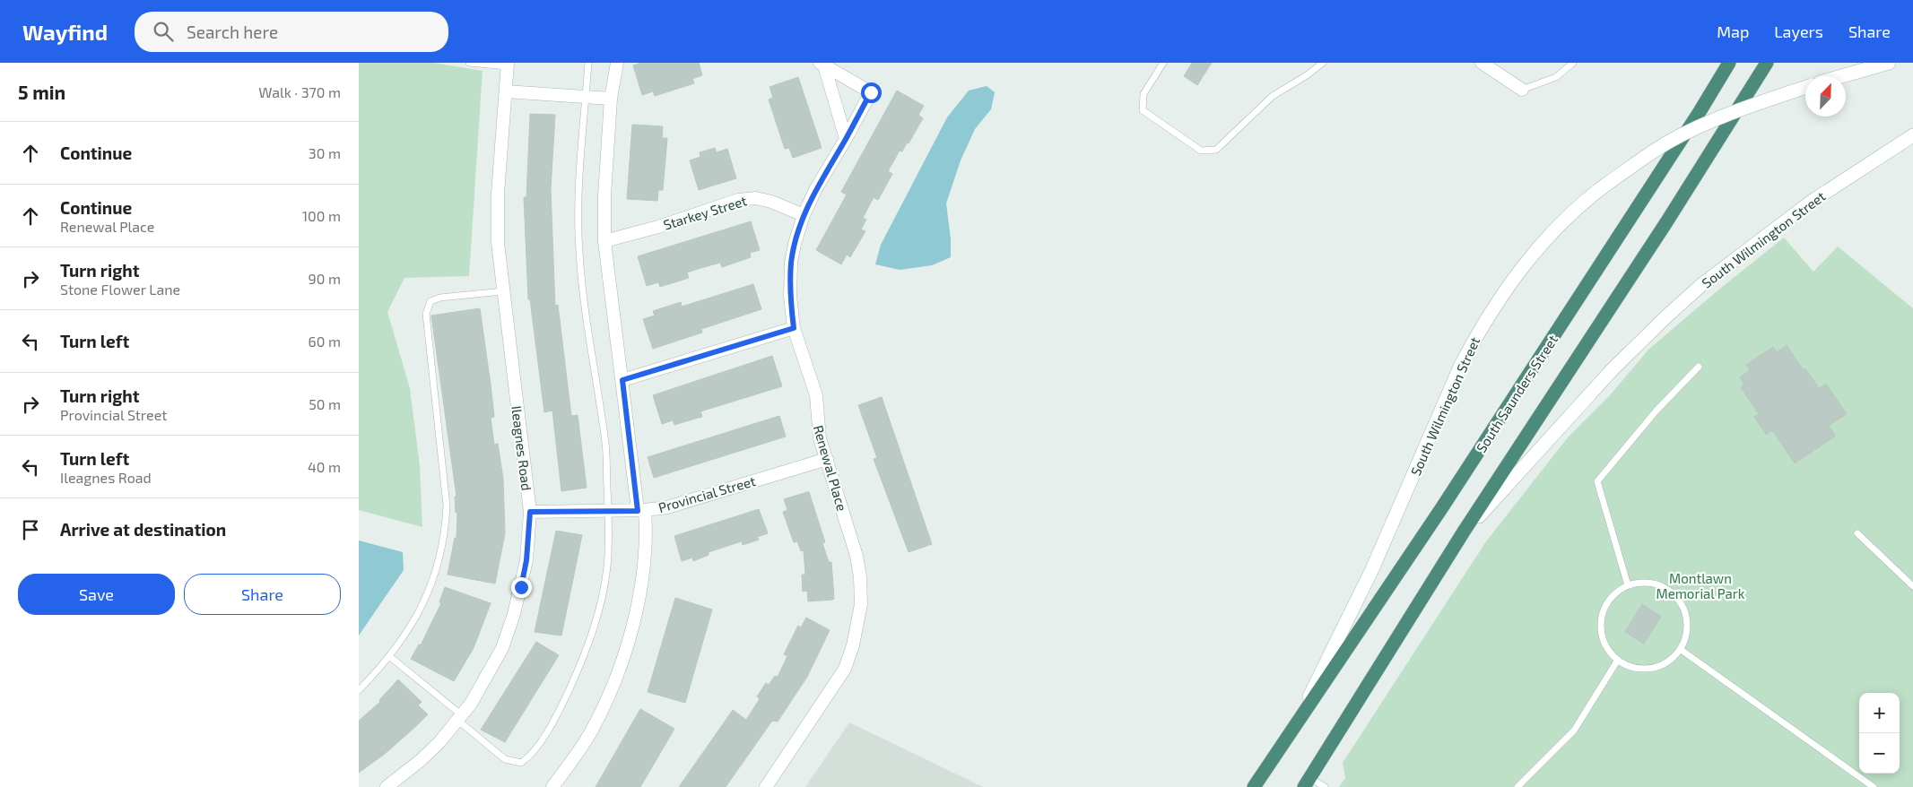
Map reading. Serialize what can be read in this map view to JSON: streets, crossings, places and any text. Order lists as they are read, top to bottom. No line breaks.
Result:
{"streets":{"highway":["South Wilmington Street","South Saunders Street"],"street":["Starkey Street","Ileagnes Road","Renewal Place","Provincial Street"]},"crossings":[["Starkey Street","Renewal Place"],["South Wilmington Street","South Saunders Street"],["Ileagnes Road","Provincial Street"],["Renewal Place","Provincial Street"]],"parks":["Montlawn Memorial Park"],"north":"top right","page":{"header":"Wayfind","search":"Search here","nav":["Map","Layers","Share"],"heading":["5 min","Walk · 370 m"],"list":[["Continue","30 m"],["Continue","Renewal Place","100 m"],["Turn right","Stone Flower Lane","90 m"],["Turn left","60 m"],["Turn right","Provincial Street","50 m"],["Turn left","Ileagnes Road","40 m"],"Arrive at destination"],"buttons":["Save","Share"],"map_buttons":["+","−"]}}
